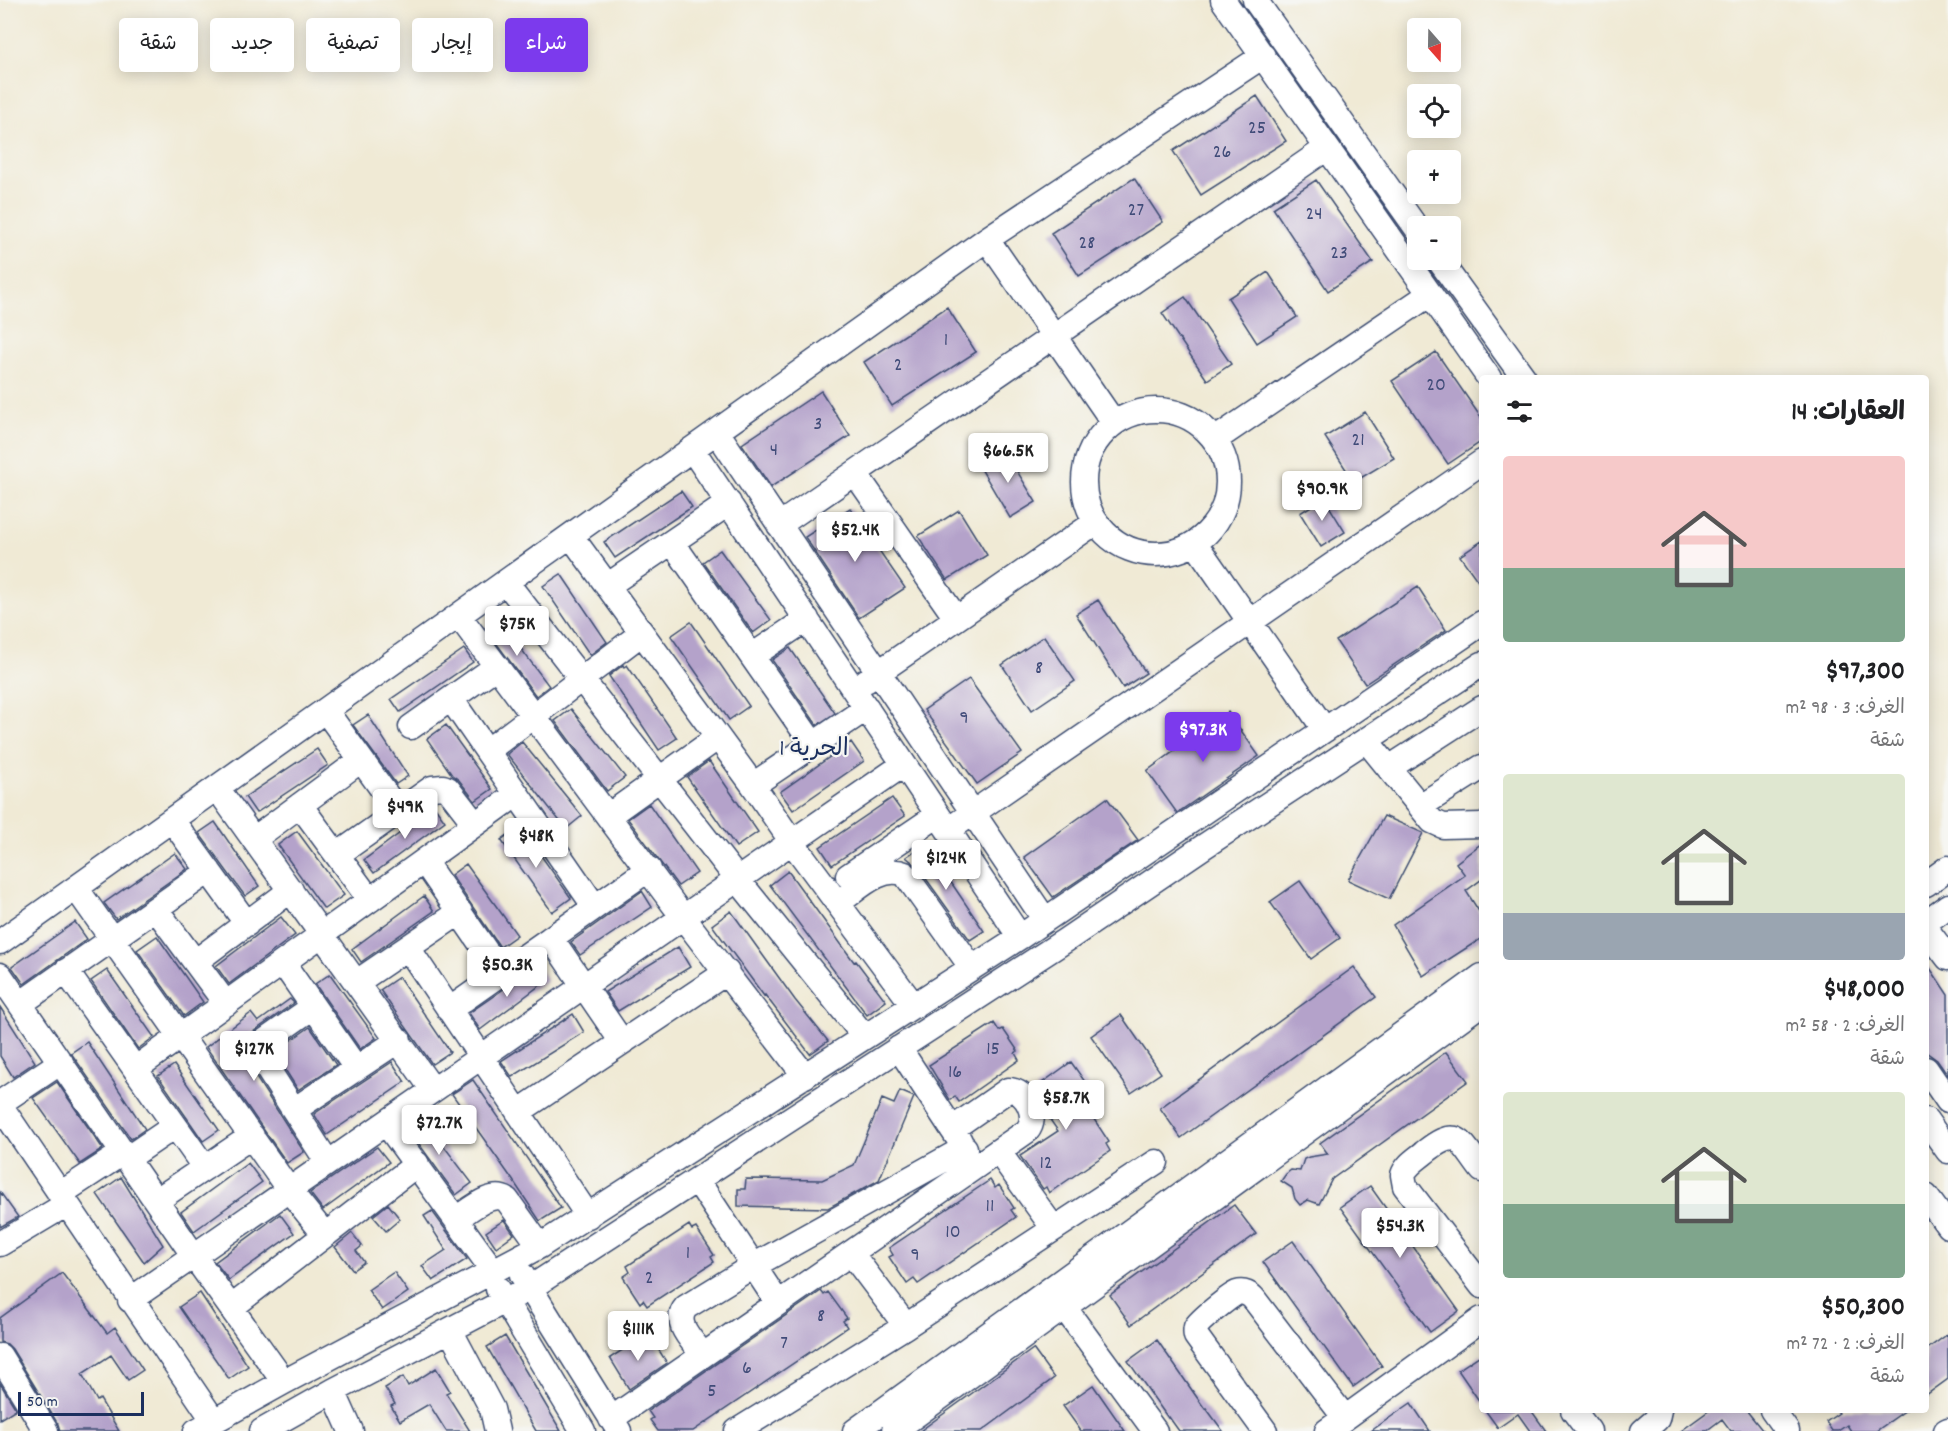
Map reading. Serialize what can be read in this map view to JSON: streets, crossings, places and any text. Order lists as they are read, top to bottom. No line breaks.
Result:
{"districts":["الحرية 1"],"house_numbers":["25","26","27","24","28","23","1","2","20","3","21","4","8","9","15","16","12","11","10","1","9","2","8","7","6","5"],"scale_bar":"50 m","north":"bottom","page":{"map_buttons":["+","−"],"chip":["شراء","إيجار","تصفية","جديد","شقة"],"heading":"العقارات: 14","price":["$66.5K","$90.9K","$52.4K","$75K","$97.3K","$49K","$48K","$124K","$50.3K","$127K","$58.7K","$72.7K","$54.3K","$111K"],"list":[{"name":"$97,300","note":"الغرف: 3 · 98 m² · شقة"},{"name":"$48,000","note":"الغرف: 2 · 58 m² · شقة"},{"name":"$50,300","note":"الغرف: 2 · 72 m² · شقة"}],"scale":"50 m"}}
